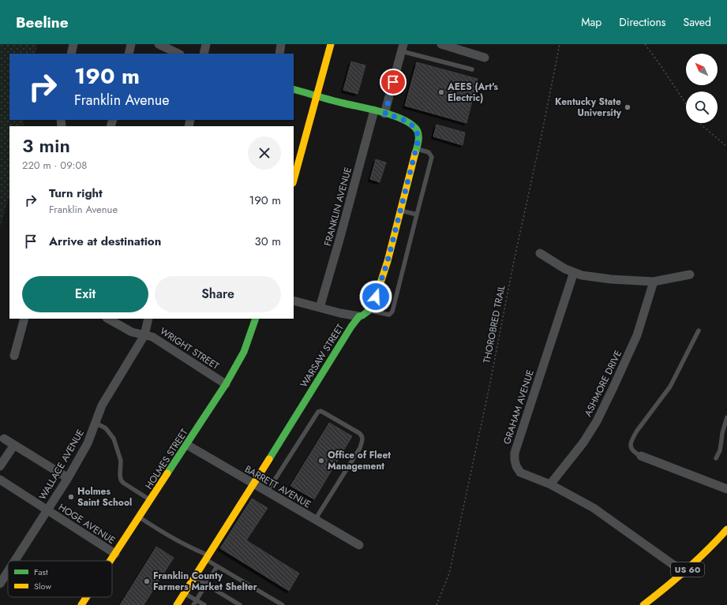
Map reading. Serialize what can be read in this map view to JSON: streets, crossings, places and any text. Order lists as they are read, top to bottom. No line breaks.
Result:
{"streets":{"street":["FRANKLIN AVENUE","WRIGHT STREET","WARSAW STREET","ASHMORE DRIVE","GRAHAM AVENUE","HOLMES STREET","WALLACE AVENUE","BARRETT AVENUE","HOGE AVENUE","US 60"],"path":["THOROBRED TRAIL"]},"crossings":[["WRIGHT STREET","HOLMES STREET"],["WRIGHT STREET","WALLACE AVENUE"],["WARSAW STREET","BARRETT AVENUE"],["ASHMORE DRIVE","GRAHAM AVENUE"],["GRAHAM AVENUE","US 60"],["HOLMES STREET","BARRETT AVENUE"],["HOLMES STREET","HOGE AVENUE"],["WALLACE AVENUE","HOGE AVENUE"]],"places":["AEES (Art's Electric)","Kentucky State University","Office of Fleet Management","Holmes Saint School","Franklin County Farmers Market Shelter"],"legend":["Fast","Slow"],"north":"top left","page":{"header":"Beeline","nav":["Map","Directions","Saved"],"turn":["190 m","Franklin Avenue"],"heading":["3 min","220 m · 09:08"],"list":[{"name":"Turn right","note":"Franklin Avenue","value":"190 m"},{"name":"Arrive at destination","value":"30 m"}],"buttons":["Exit","Share"]}}
